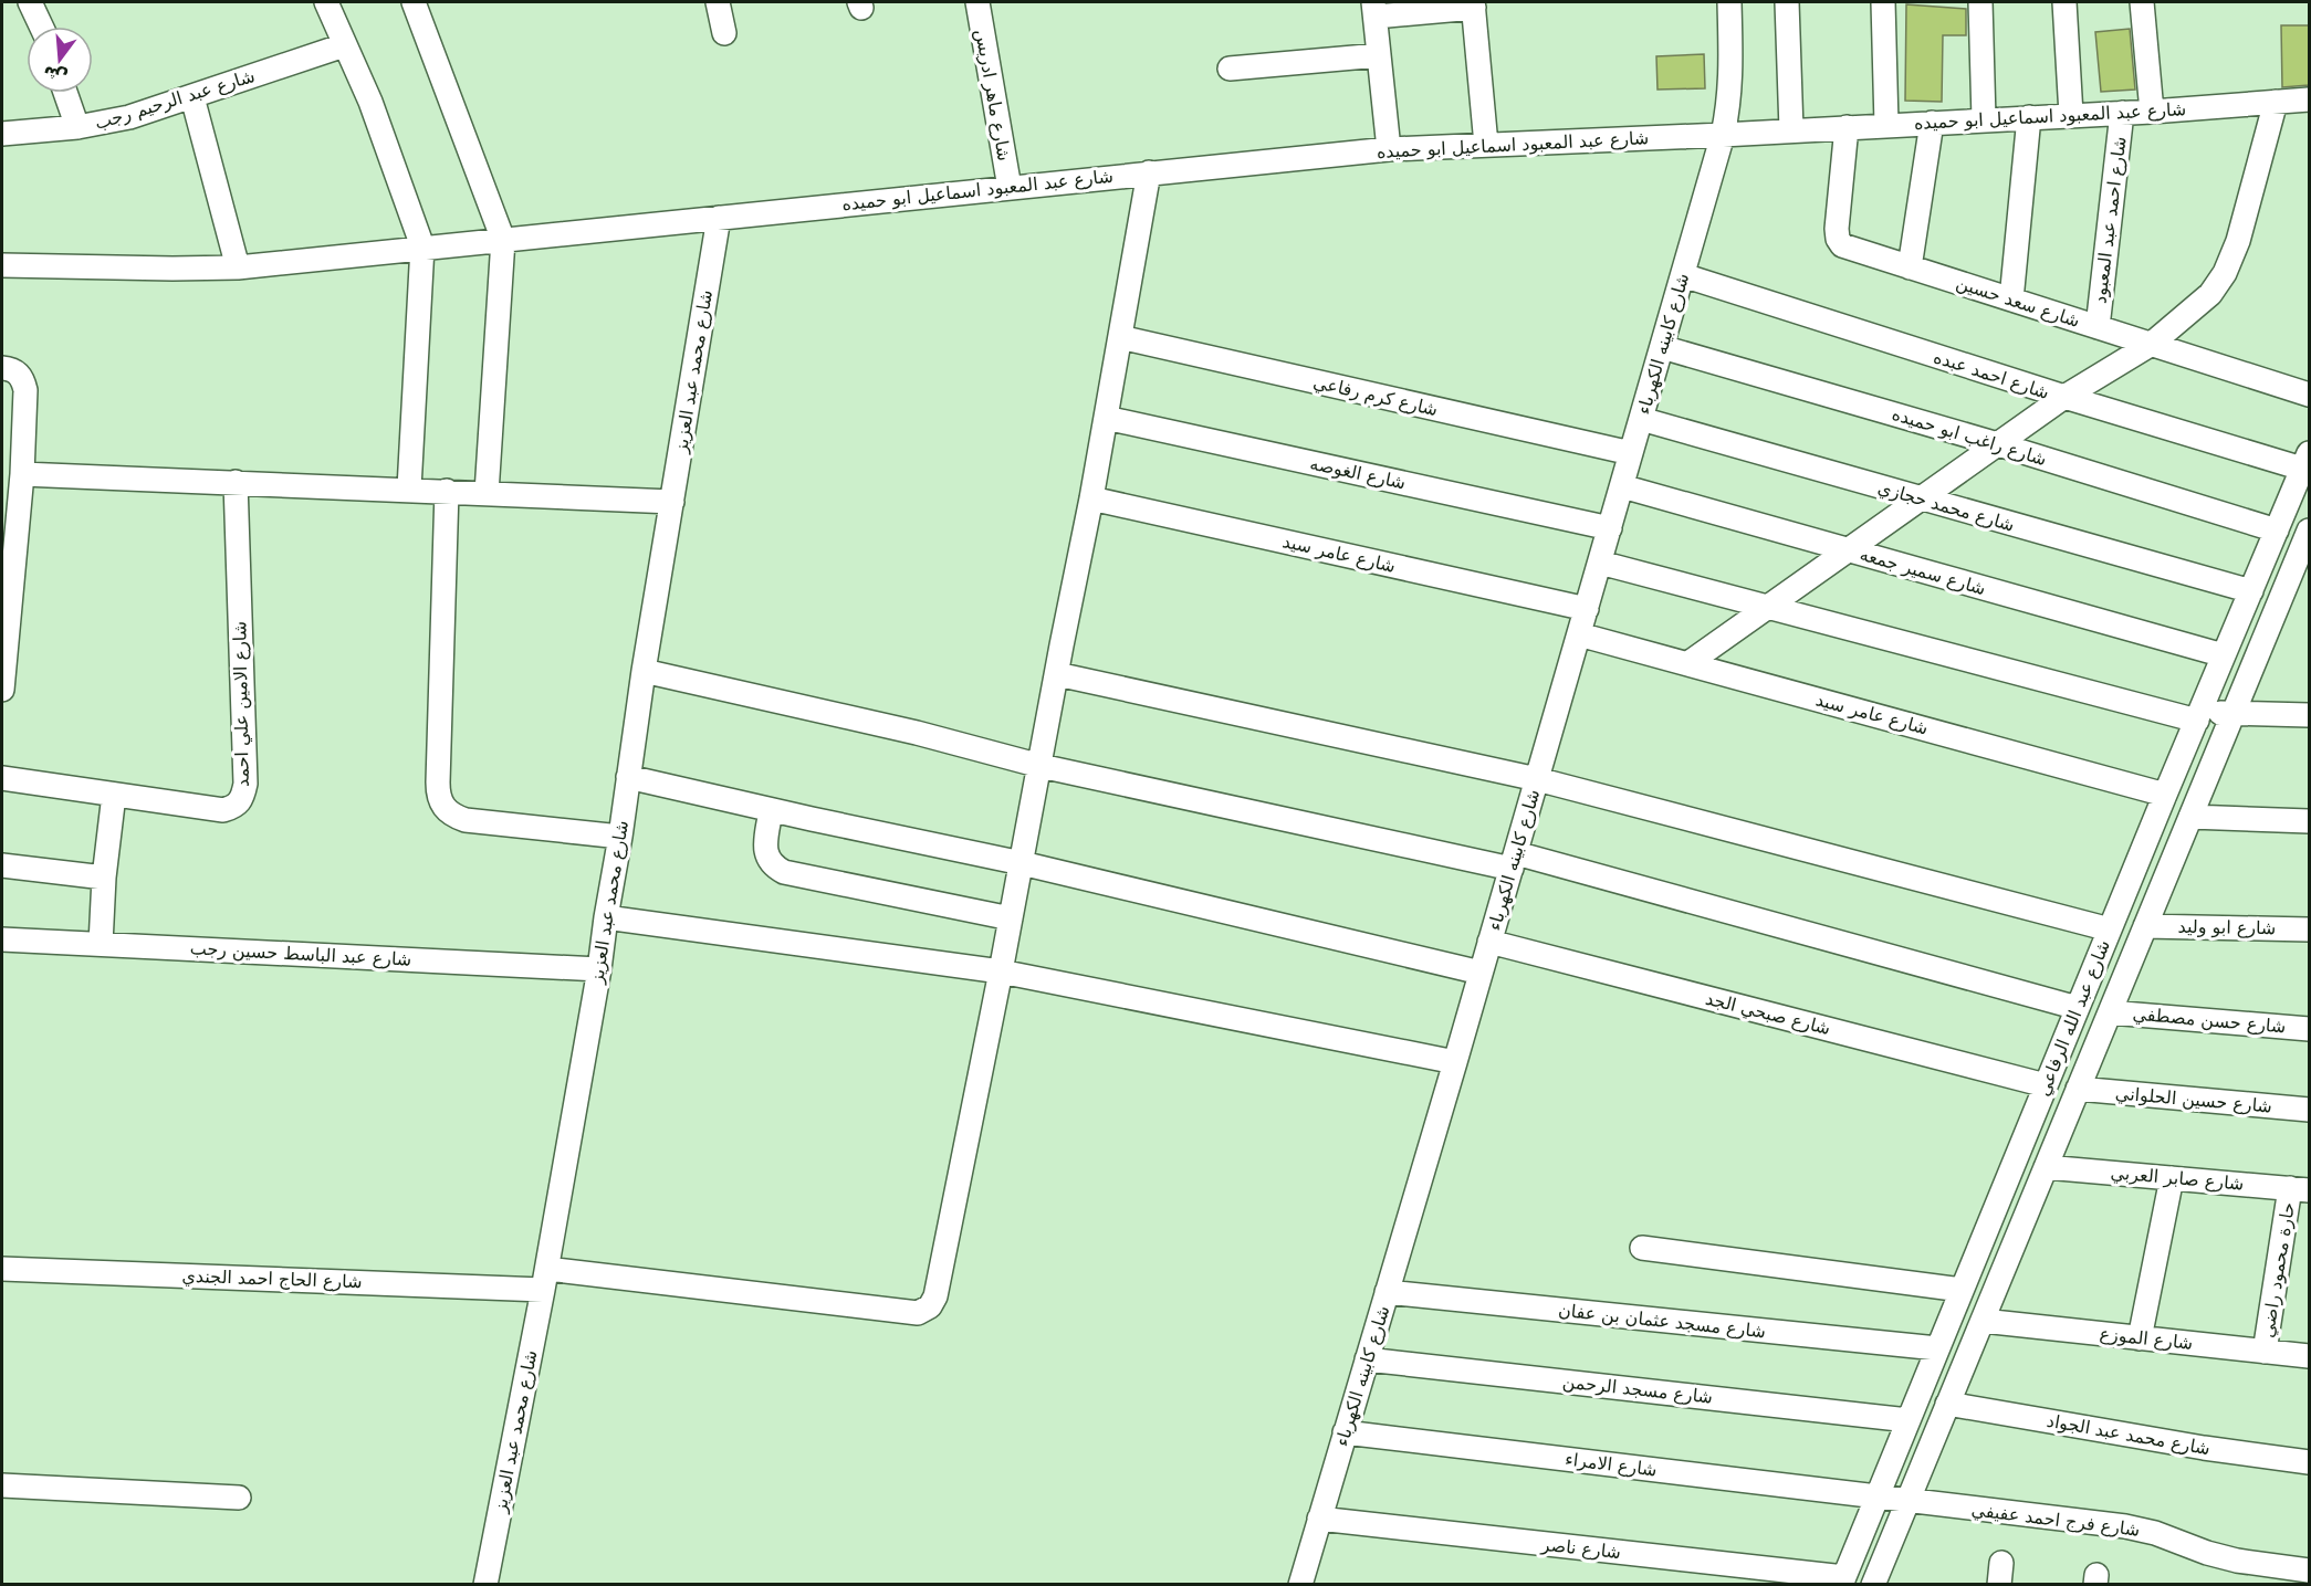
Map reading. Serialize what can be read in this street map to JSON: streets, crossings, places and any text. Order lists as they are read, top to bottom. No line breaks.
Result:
{"streets":{"street":["شارع ماهر ادريس","شارع عبد الرحيم رجب","شارع عبد المعبود اسماعيل ابو حميده","شارع احمد عبد المعبود","شارع سعد حسين","شارع كابينه الكهرباء","شارع محمد عبد العزيز","شارع احمد عبده","شارع كرم رفاعي","شارع راغب ابو حميده","شارع الغوصه","شارع محمد حجازي","شارع عامر سيد","شارع سمير جمعه","شارع الامين علي احمد","شارع ابو وليد","شارع عبد الباسط حسين رجب","شارع صبحي الجد","شارع عبد الله الرفاعي","شارع حسن مصطفي","شارع حسين الحلواني","شارع صابر العربي","حارة محمود راضي","شارع الحاج احمد الجندي","شارع مسجد عثمان بن عفان","شارع الموزع","شارع مسجد الرحمن","شارع محمد عبد الجواد","شارع الامراء","شارع فرج احمد عفيفي","شارع ناصر"]},"crossings":[["شارع ماهر ادريس","شارع عبد المعبود اسماعيل ابو حميده"],["شارع عبد المعبود اسماعيل ابو حميده","شارع احمد عبد المعبود"],["شارع عبد المعبود اسماعيل ابو حميده","شارع سعد حسين"],["شارع عبد المعبود اسماعيل ابو حميده","شارع كابينه الكهرباء"],["شارع عبد المعبود اسماعيل ابو حميده","شارع محمد عبد العزيز"],["شارع احمد عبد المعبود","شارع سعد حسين"],["شارع كابينه الكهرباء","شارع احمد عبده"],["شارع كابينه الكهرباء","شارع كرم رفاعي"],["شارع كابينه الكهرباء","شارع راغب ابو حميده"],["شارع كابينه الكهرباء","شارع الغوصه"],["شارع كابينه الكهرباء","شارع محمد حجازي"],["شارع كابينه الكهرباء","شارع عامر سيد"],["شارع كابينه الكهرباء","شارع سمير جمعه"],["شارع كابينه الكهرباء","شارع صبحي الجد"],["شارع كابينه الكهرباء","شارع مسجد عثمان بن عفان"],["شارع كابينه الكهرباء","شارع مسجد الرحمن"],["شارع كابينه الكهرباء","شارع الامراء"],["شارع كابينه الكهرباء","شارع ناصر"],["شارع محمد عبد العزيز","شارع عبد الباسط حسين رجب"],["شارع محمد عبد العزيز","شارع الحاج احمد الجندي"],["شارع احمد عبده","شارع عبد الله الرفاعي"],["شارع راغب ابو حميده","شارع عبد الله الرفاعي"],["شارع محمد حجازي","شارع عبد الله الرفاعي"],["شارع عامر سيد","شارع عبد الله الرفاعي"],["شارع سمير جمعه","شارع عبد الله الرفاعي"],["شارع ابو وليد","شارع عبد الله الرفاعي"],["شارع صبحي الجد","شارع عبد الله الرفاعي"],["شارع عبد الله الرفاعي","شارع حسن مصطفي"],["شارع عبد الله الرفاعي","شارع حسين الحلواني"],["شارع عبد الله الرفاعي","شارع صابر العربي"],["شارع عبد الله الرفاعي","شارع مسجد عثمان بن عفان"],["شارع عبد الله الرفاعي","شارع الموزع"],["شارع عبد الله الرفاعي","شارع مسجد الرحمن"],["شارع عبد الله الرفاعي","شارع محمد عبد الجواد"],["شارع عبد الله الرفاعي","شارع الامراء"],["شارع عبد الله الرفاعي","شارع فرج احمد عفيفي"],["شارع عبد الله الرفاعي","شارع ناصر"],["شارع صابر العربي","حارة محمود راضي"],["حارة محمود راضي","شارع الموزع"],["شارع الامراء","شارع فرج احمد عفيفي"]],"north":"bottom"}
